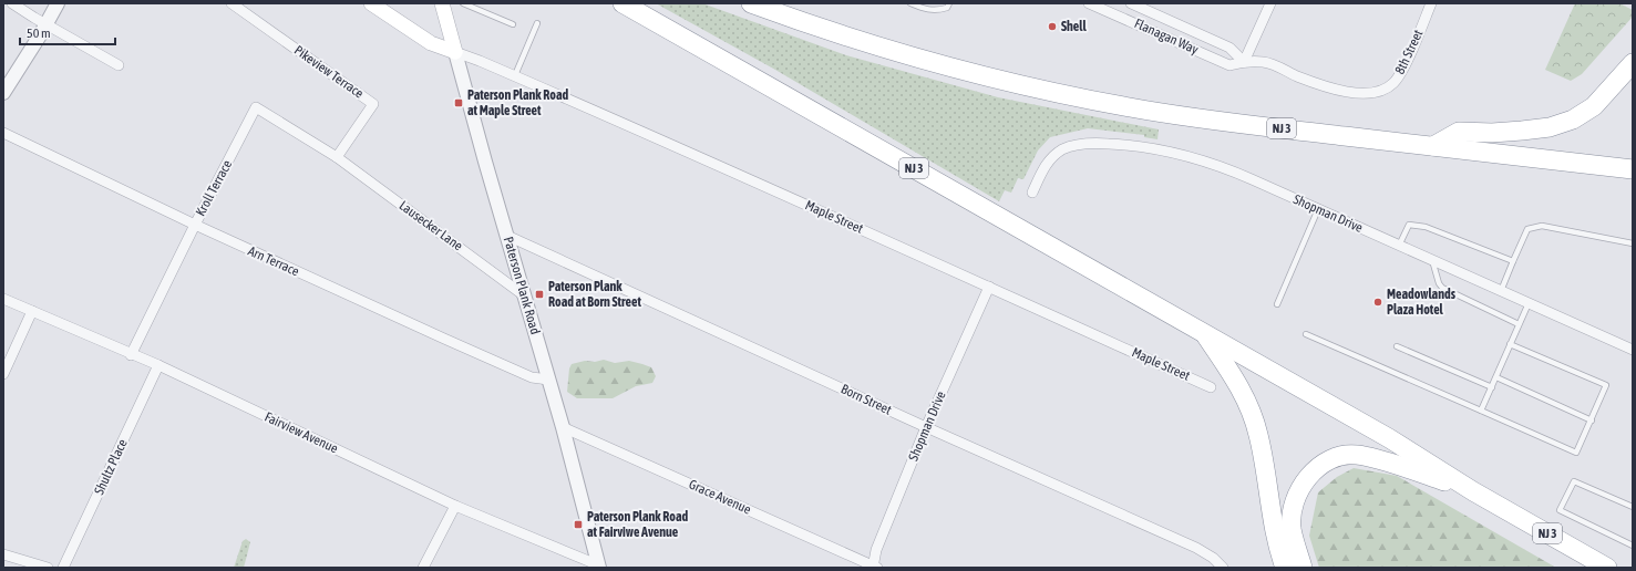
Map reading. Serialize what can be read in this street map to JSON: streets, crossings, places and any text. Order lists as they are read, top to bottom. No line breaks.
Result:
{"streets":{"highway":["NJ 3"],"main road":["Paterson Plank Road"],"street":["Flanagan Way","8th Street","Pikeview Terrace","Kroll Terrace","Shopman Drive","Maple Street","Lausecker Lane","Arn Terrace","Born Street","Fairview Avenue","Shultz Place","Grace Avenue"]},"crossings":[["Flanagan Way","8th Street"],["Pikeview Terrace","Kroll Terrace"],["Pikeview Terrace","Lausecker Lane"],["Kroll Terrace","Lausecker Lane"],["Kroll Terrace","Arn Terrace"],["Kroll Terrace","Fairview Avenue"],["Shopman Drive","Maple Street"],["Shopman Drive","Born Street"],["Shopman Drive","Grace Avenue"],["Maple Street","Paterson Plank Road"],["Lausecker Lane","Paterson Plank Road"],["Arn Terrace","Paterson Plank Road"],["Paterson Plank Road","Born Street"],["Paterson Plank Road","Fairview Avenue"],["Paterson Plank Road","Grace Avenue"],["Fairview Avenue","Shultz Place"]],"places":{"other":["Shell","Meadowlands Plaza Hotel"],"transit":["Paterson Plank Road at Maple Street","Paterson Plank Road at Born Street","Paterson Plank Road at Fairviwe Avenue"]},"scale_bar":"50 m"}
